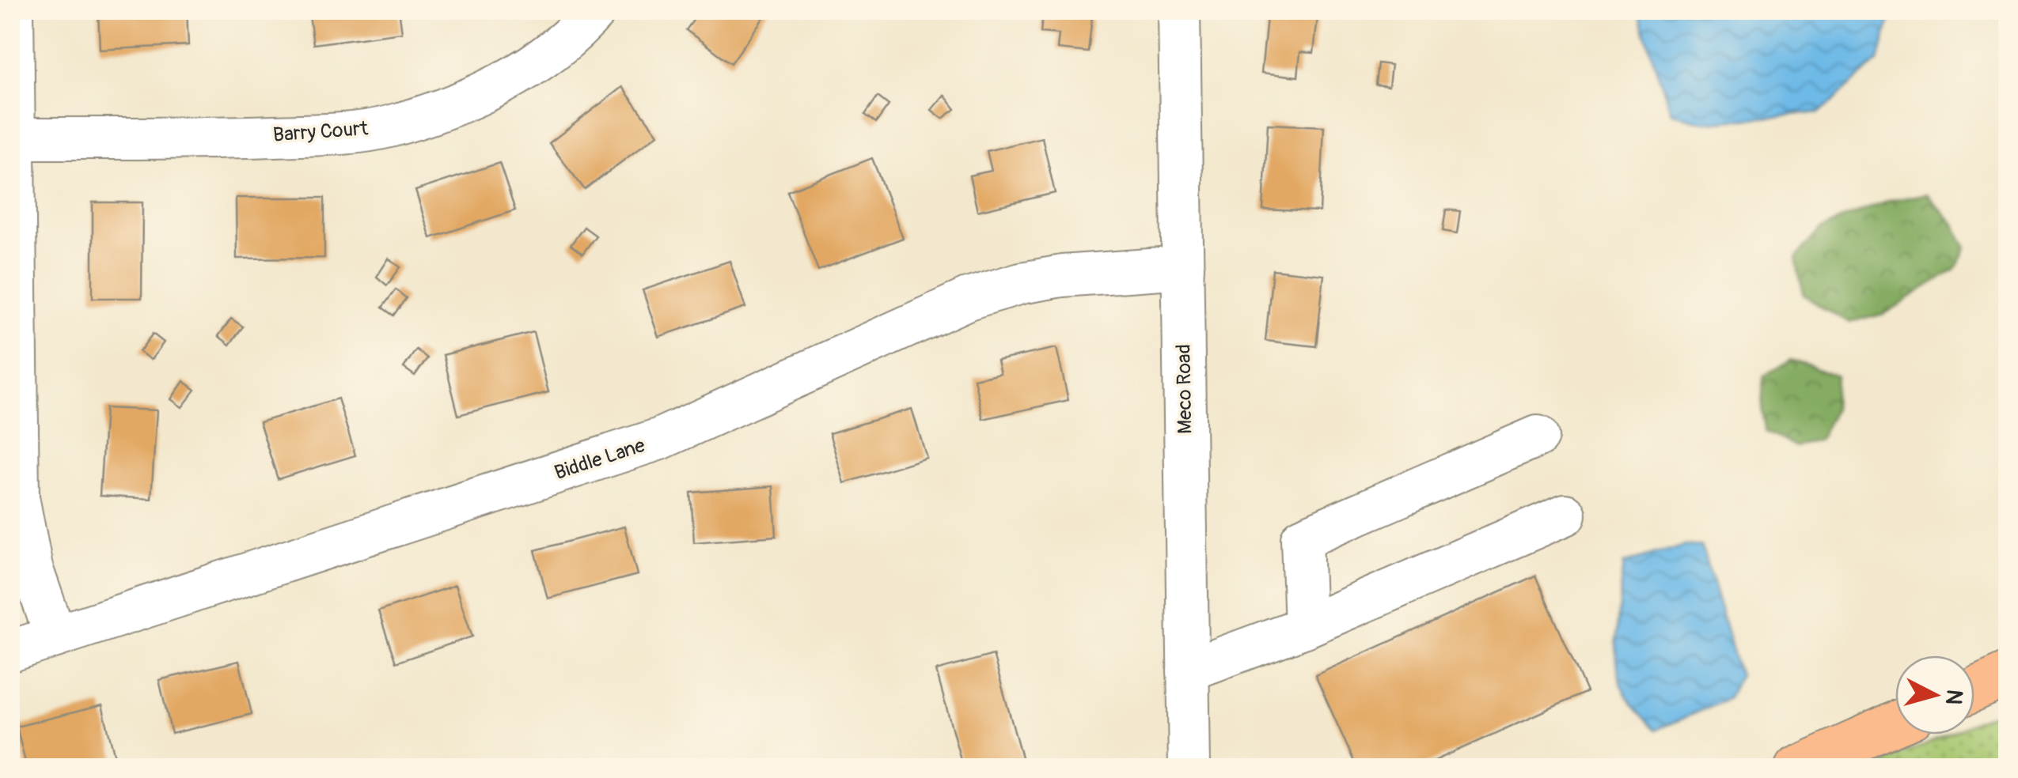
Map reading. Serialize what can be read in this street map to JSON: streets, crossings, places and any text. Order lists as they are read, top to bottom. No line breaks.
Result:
{"streets":{"street":["Barry Court","Meco Road","Biddle Lane"]},"crossings":[["Meco Road","Biddle Lane"]],"north":"right"}
